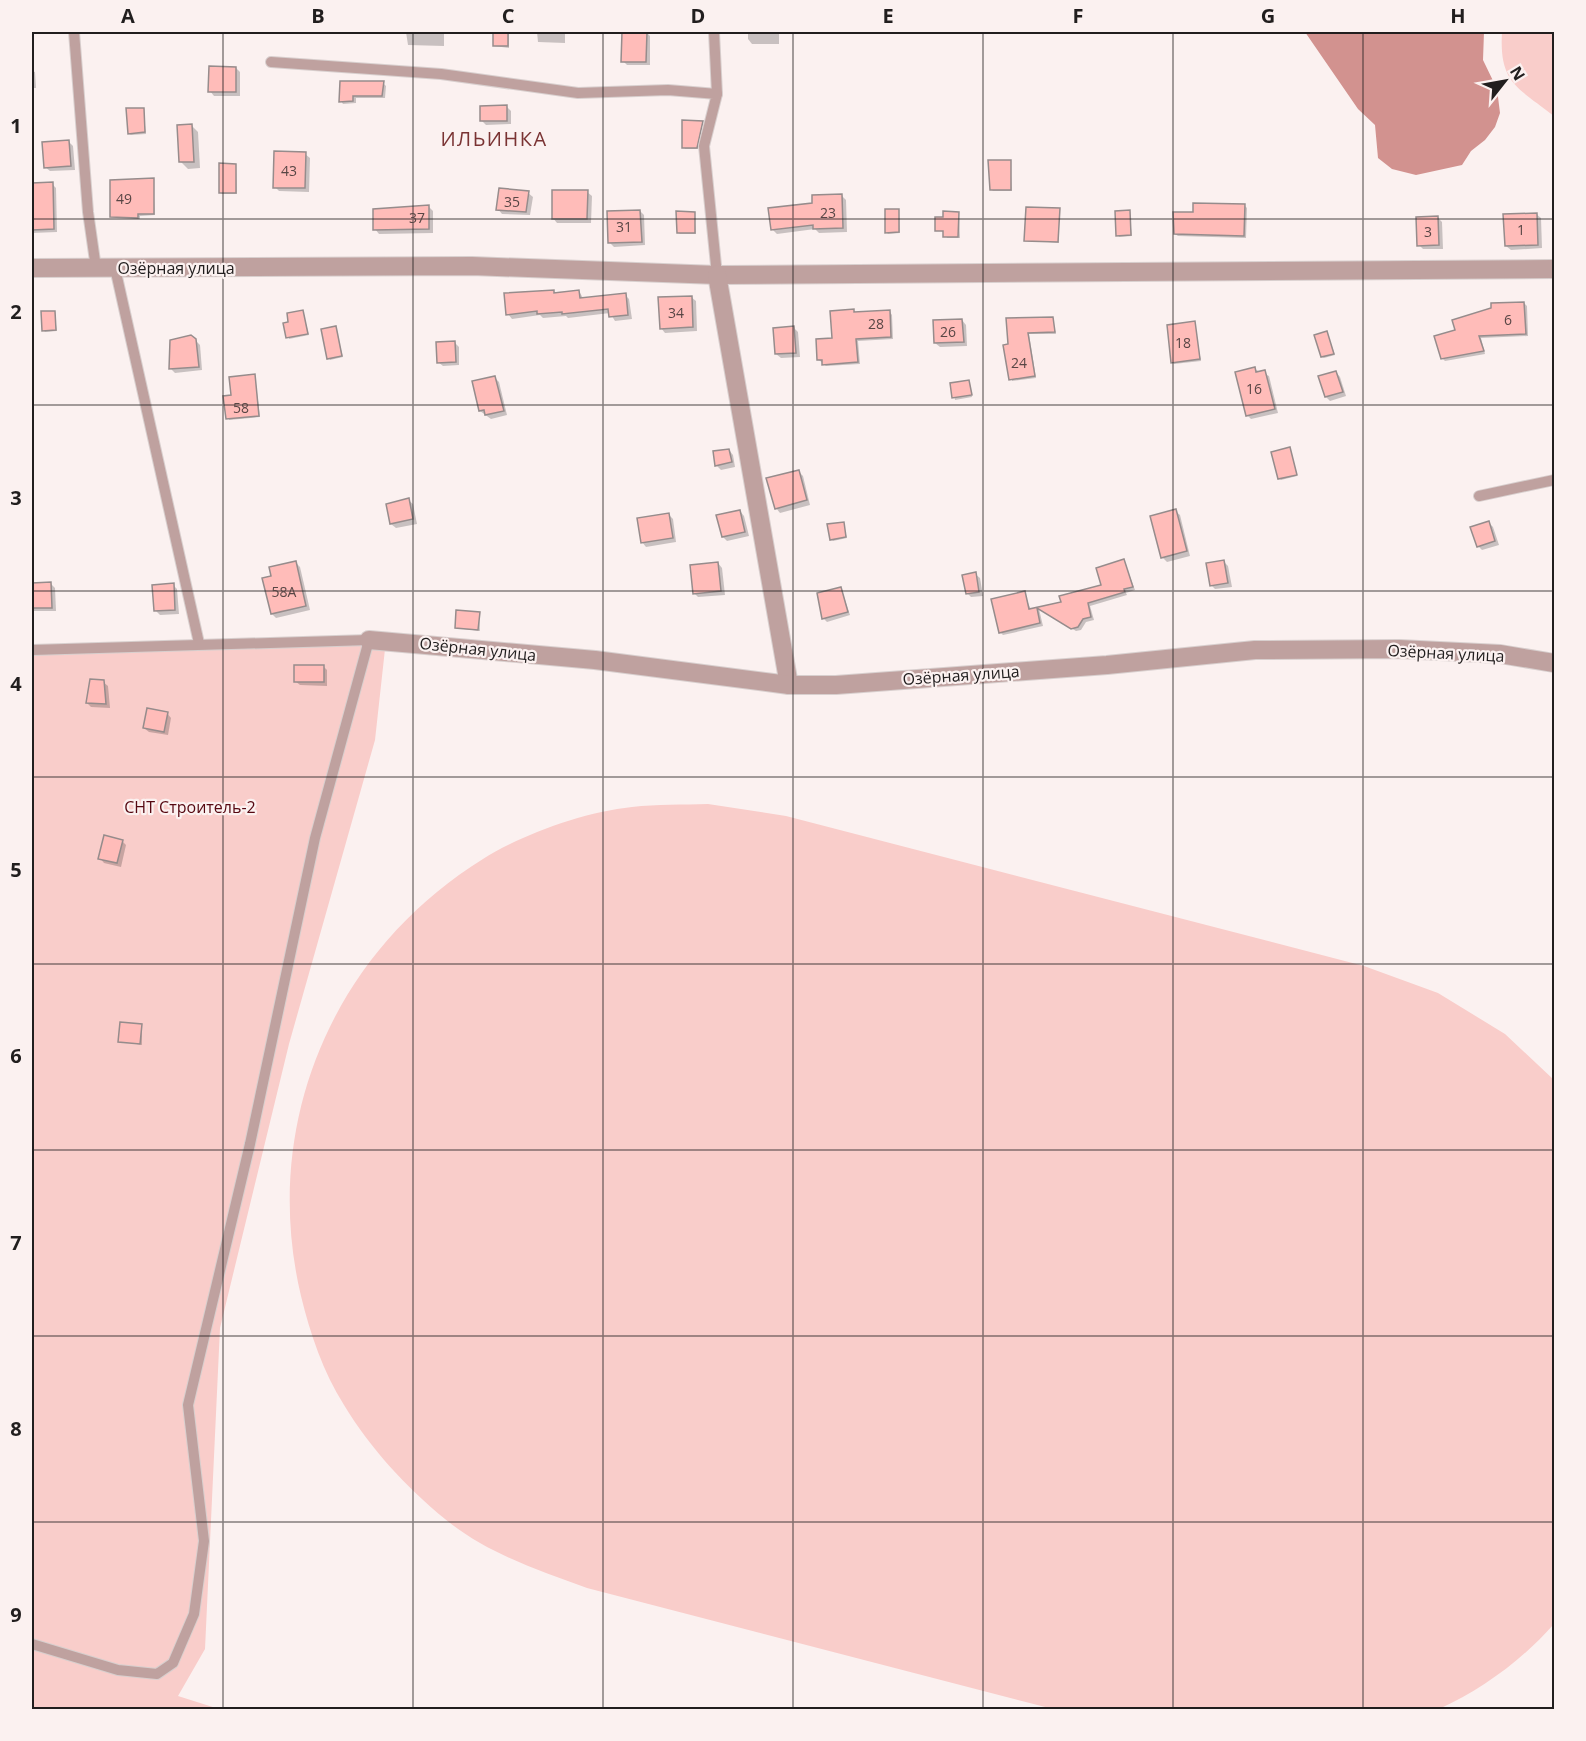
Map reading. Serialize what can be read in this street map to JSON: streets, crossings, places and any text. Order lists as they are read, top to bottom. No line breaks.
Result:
{"streets":{"street":["Озёрная улица"]},"districts":["ИЛЬИНКА"],"parks":["СНТ Строитель-2"],"house_numbers":["43","49","35","23","37","31","1","3","34","6","28","26","18","24","16","58","58А"],"north":"top right","grid":{"columns":["A","B","C","D","E","F","G","H"],"rows":["1","2","3","4","5","6","7","8","9"]}}
